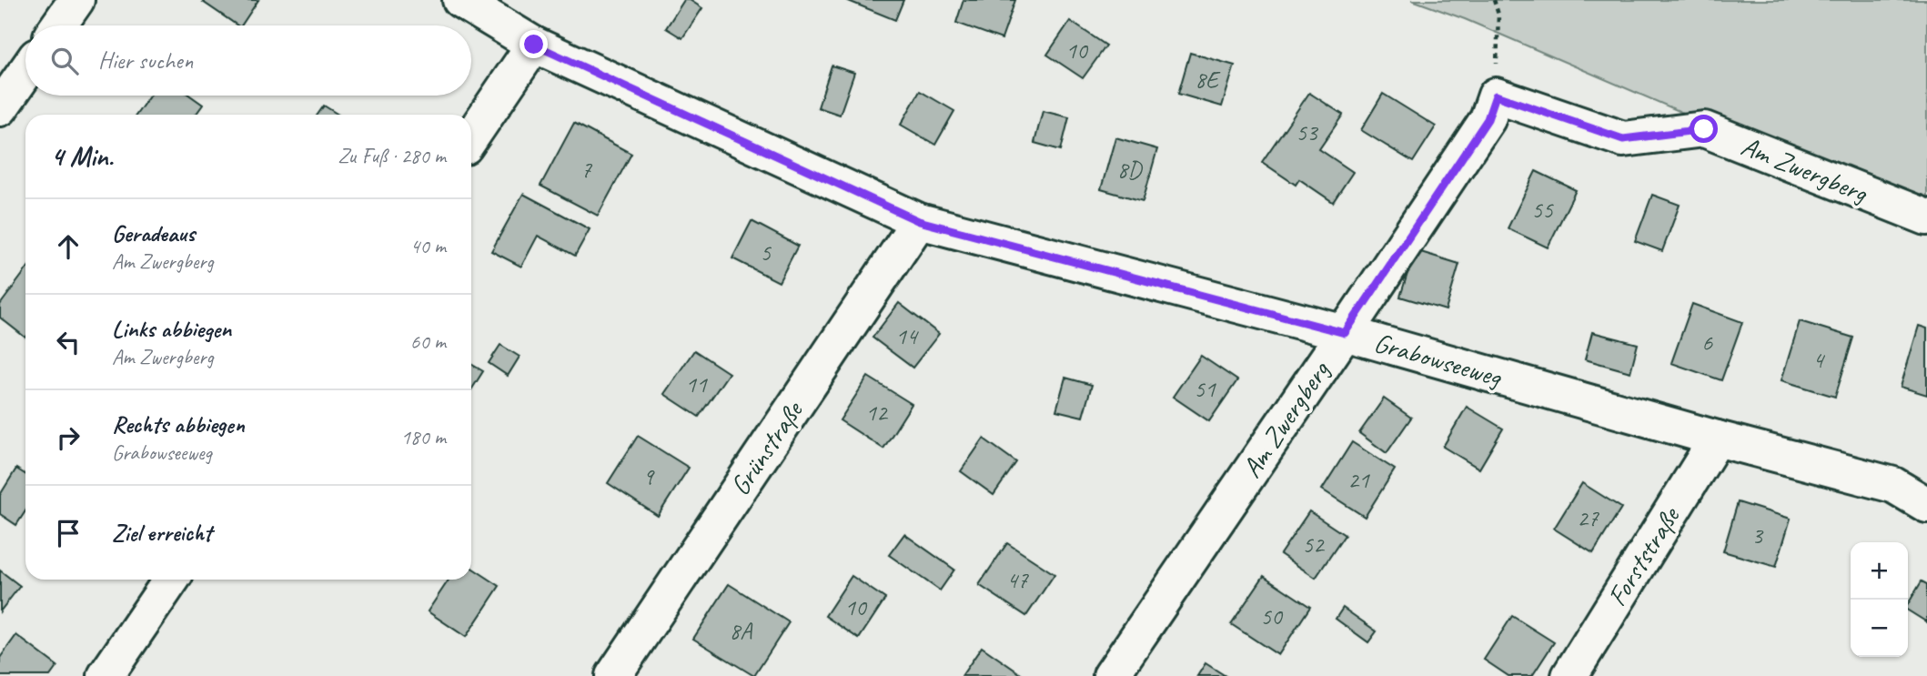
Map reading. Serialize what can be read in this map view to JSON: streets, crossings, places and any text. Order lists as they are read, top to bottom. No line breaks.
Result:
{"streets":{"street":["Am Zwergberg","Grabowseeweg","Grünstraße","Forststraße"]},"crossings":[["Am Zwergberg","Grabowseeweg"],["Grabowseeweg","Grünstraße"],["Grabowseeweg","Forststraße"]],"house_numbers":["10","8E","53","7","8D","55","5","14","6","4","11","51","12","9","21","27","3","52","47","10","50","8A"],"page":{"search":"Hier suchen","heading":["4 Min.","Zu Fuß · 280 m"],"list":[["Geradeaus","Am Zwergberg","40 m"],["Links abbiegen","Am Zwergberg","60 m"],["Rechts abbiegen","Grabowseeweg","180 m"],"Ziel erreicht"],"map_buttons":["+","−"]}}
